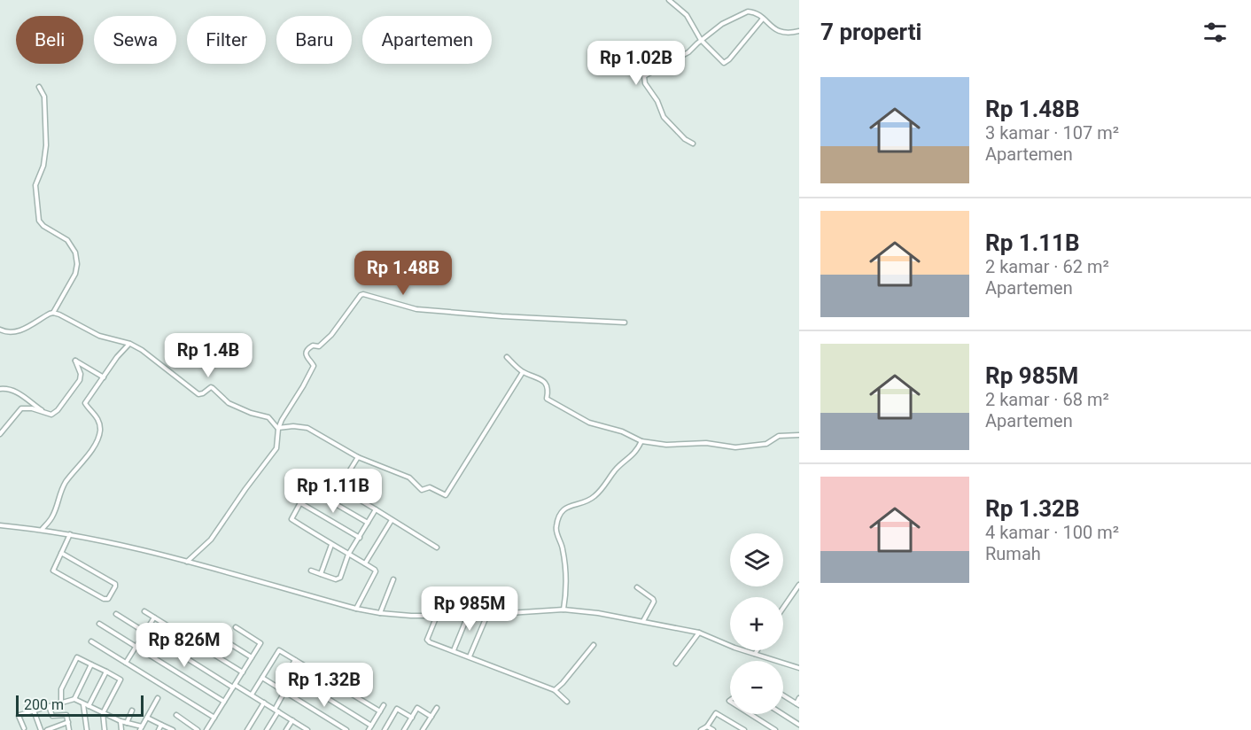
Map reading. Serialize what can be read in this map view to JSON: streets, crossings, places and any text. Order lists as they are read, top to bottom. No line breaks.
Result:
{"scale_bar":"200 m","page":{"heading":"7 properti","chip":["Beli","Sewa","Filter","Baru","Apartemen"],"price":["Rp 1.02B","Rp 1.48B","Rp 1.4B","Rp 1.11B","Rp 985M","Rp 826M","Rp 1.32B"],"list":[{"name":"Rp 1.48B","note":"3 kamar · 107 m² · Apartemen"},{"name":"Rp 1.11B","note":"2 kamar · 62 m² · Apartemen"},{"name":"Rp 985M","note":"2 kamar · 68 m² · Apartemen"},{"name":"Rp 1.32B","note":"4 kamar · 100 m² · Rumah"}],"map_buttons":["+","−"],"scale":"200 m"}}
